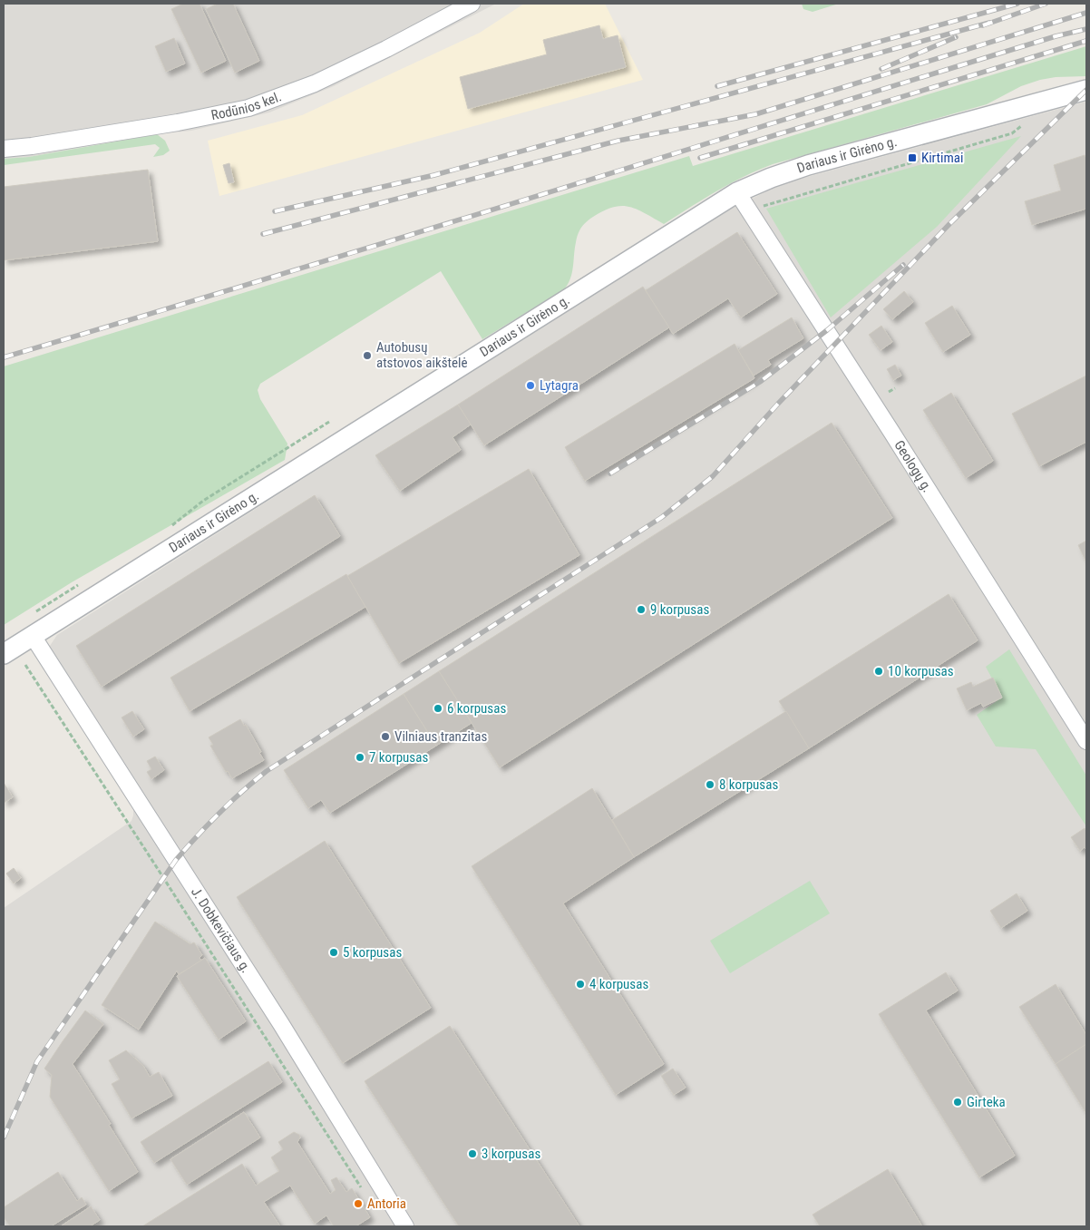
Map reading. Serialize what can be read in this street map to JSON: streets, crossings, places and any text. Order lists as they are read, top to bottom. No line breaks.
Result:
{"streets":{"street":["Rodūnios kel.","Dariaus ir Girėno g.","Geologų g.","J. Dobkevičiaus g."]},"crossings":[["Dariaus ir Girėno g.","Geologų g."],["Dariaus ir Girėno g.","J. Dobkevičiaus g."]],"places":{"transit":["Kirtimai"],"other":["Autobusų atstovos aikštelė","Lytagra","9 korpusas","10 korpusas","6 korpusas","Vilniaus tranzitas","7 korpusas","8 korpusas","5 korpusas","4 korpusas","Girteka","3 korpusas","Antoria"]}}
